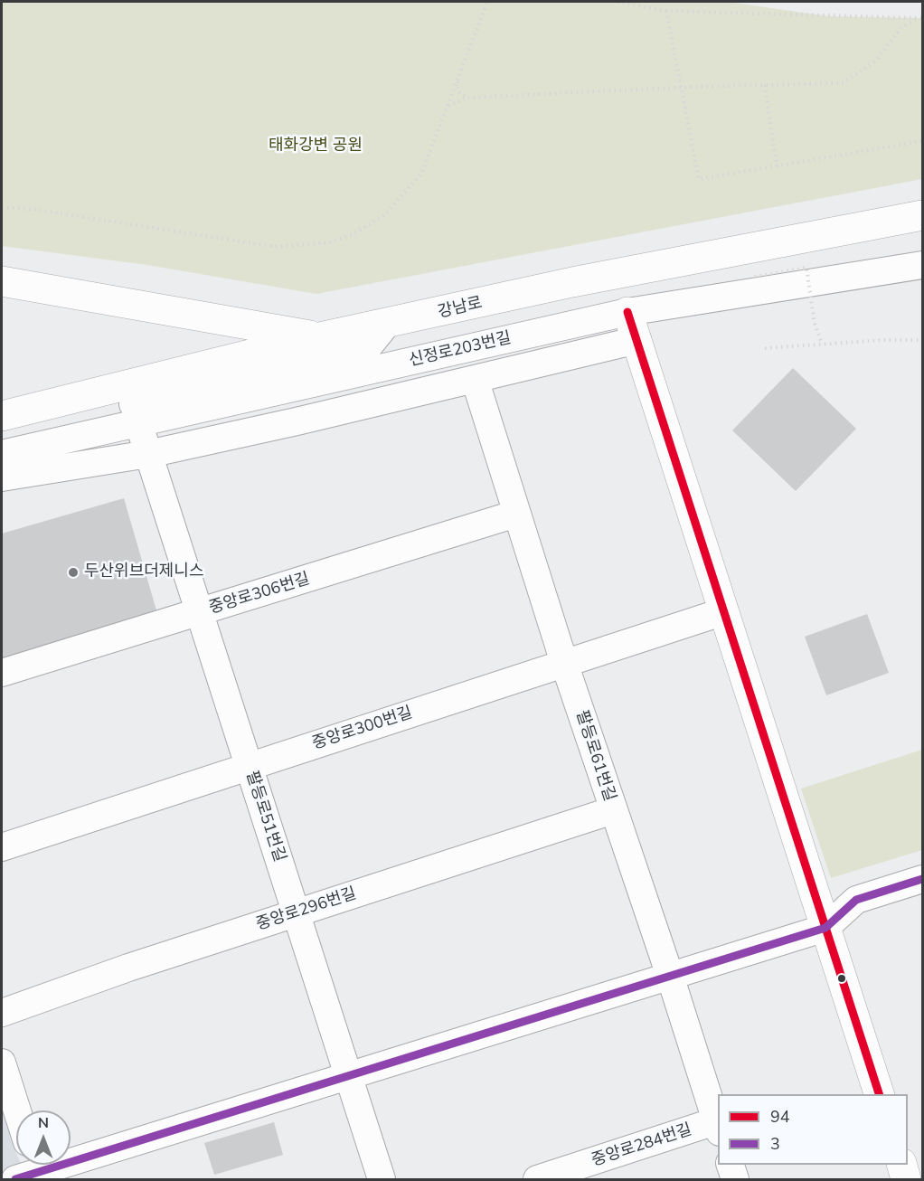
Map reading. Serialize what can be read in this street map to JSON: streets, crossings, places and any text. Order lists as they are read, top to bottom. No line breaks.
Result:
{"streets":{"main road":["강남로"],"street":["신정로203번길","중앙로306번길","중앙로300번길","팔등로61번길","팔등로51번길","중앙로296번길","중앙로284번길"]},"crossings":[["신정로203번길","팔등로51번길"],["중앙로306번길","팔등로61번길"],["중앙로306번길","팔등로51번길"],["중앙로300번길","팔등로61번길"],["중앙로300번길","팔등로51번길"],["팔등로61번길","중앙로296번길"],["팔등로61번길","중앙로284번길"],["팔등로51번길","중앙로296번길"]],"parks":["태화강변 공원"],"places":["두산위브더제니스"],"lines":["transit line 94","transit line 3"],"legend":["94","3"],"north":"top"}
